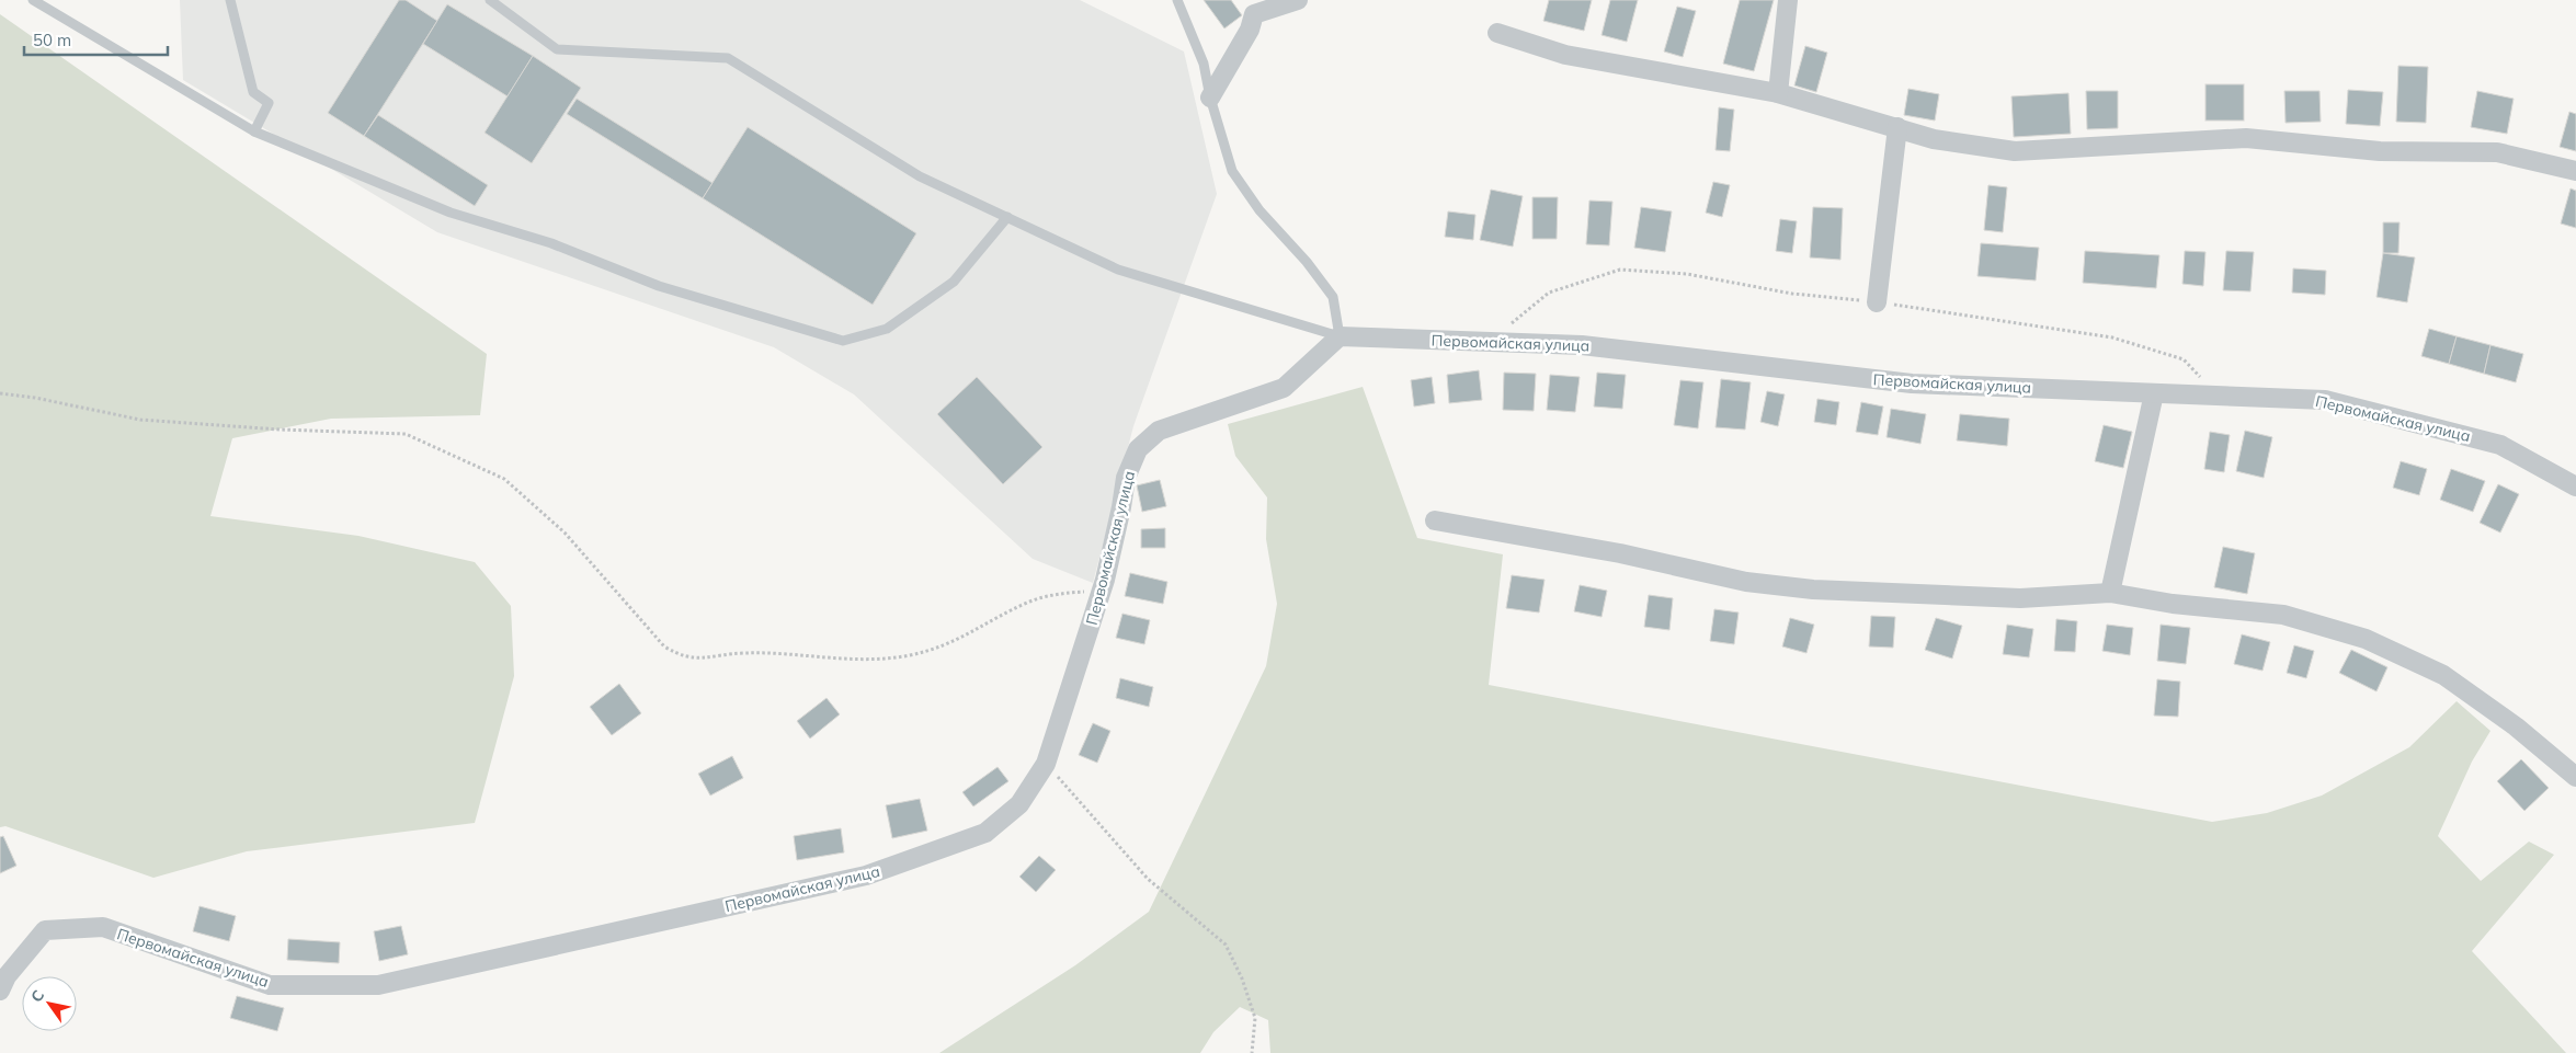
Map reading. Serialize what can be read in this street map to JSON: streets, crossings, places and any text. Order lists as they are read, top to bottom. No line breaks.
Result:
{"streets":{"street":["Первомайская улица"]},"scale_bar":"50 m","north":"top left"}
